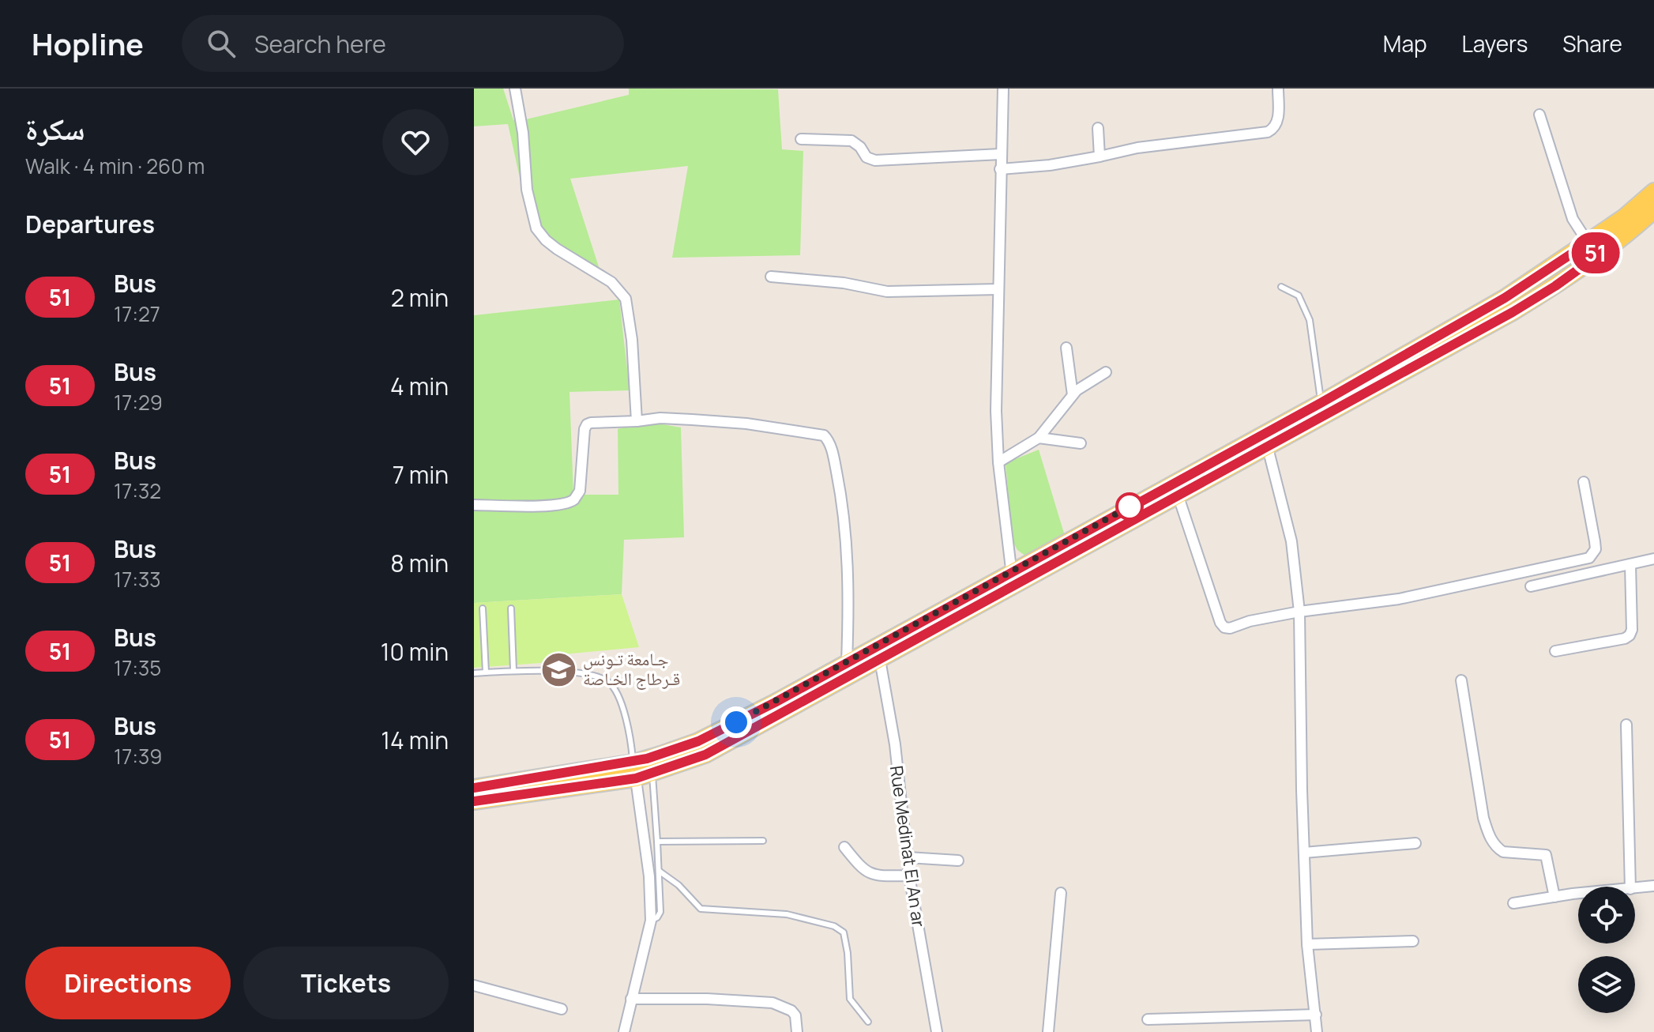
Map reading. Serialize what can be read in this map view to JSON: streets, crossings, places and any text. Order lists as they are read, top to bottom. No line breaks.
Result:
{"streets":{"street":["Rue Medinat El An ar"]},"places":{"school or university":["جـامعة تـونس قـرطاج الخـاصة"]},"lines":["bus line 51"],"page":{"header":"Hopline","search":"Search here","nav":["Map","Layers","Share"],"heading":[["سكرة","Walk · 4 min · 260 m"],"Departures"],"on_map":"51","list":[{"mark":"51","name":"Bus","note":"17:27","value":"2 min"},{"mark":"51","name":"Bus","note":"17:29","value":"4 min"},{"mark":"51","name":"Bus","note":"17:32","value":"7 min"},{"mark":"51","name":"Bus","note":"17:33","value":"8 min"},{"mark":"51","name":"Bus","note":"17:35","value":"10 min"},{"mark":"51","name":"Bus","note":"17:39","value":"14 min"}],"buttons":["Directions","Tickets"]}}
